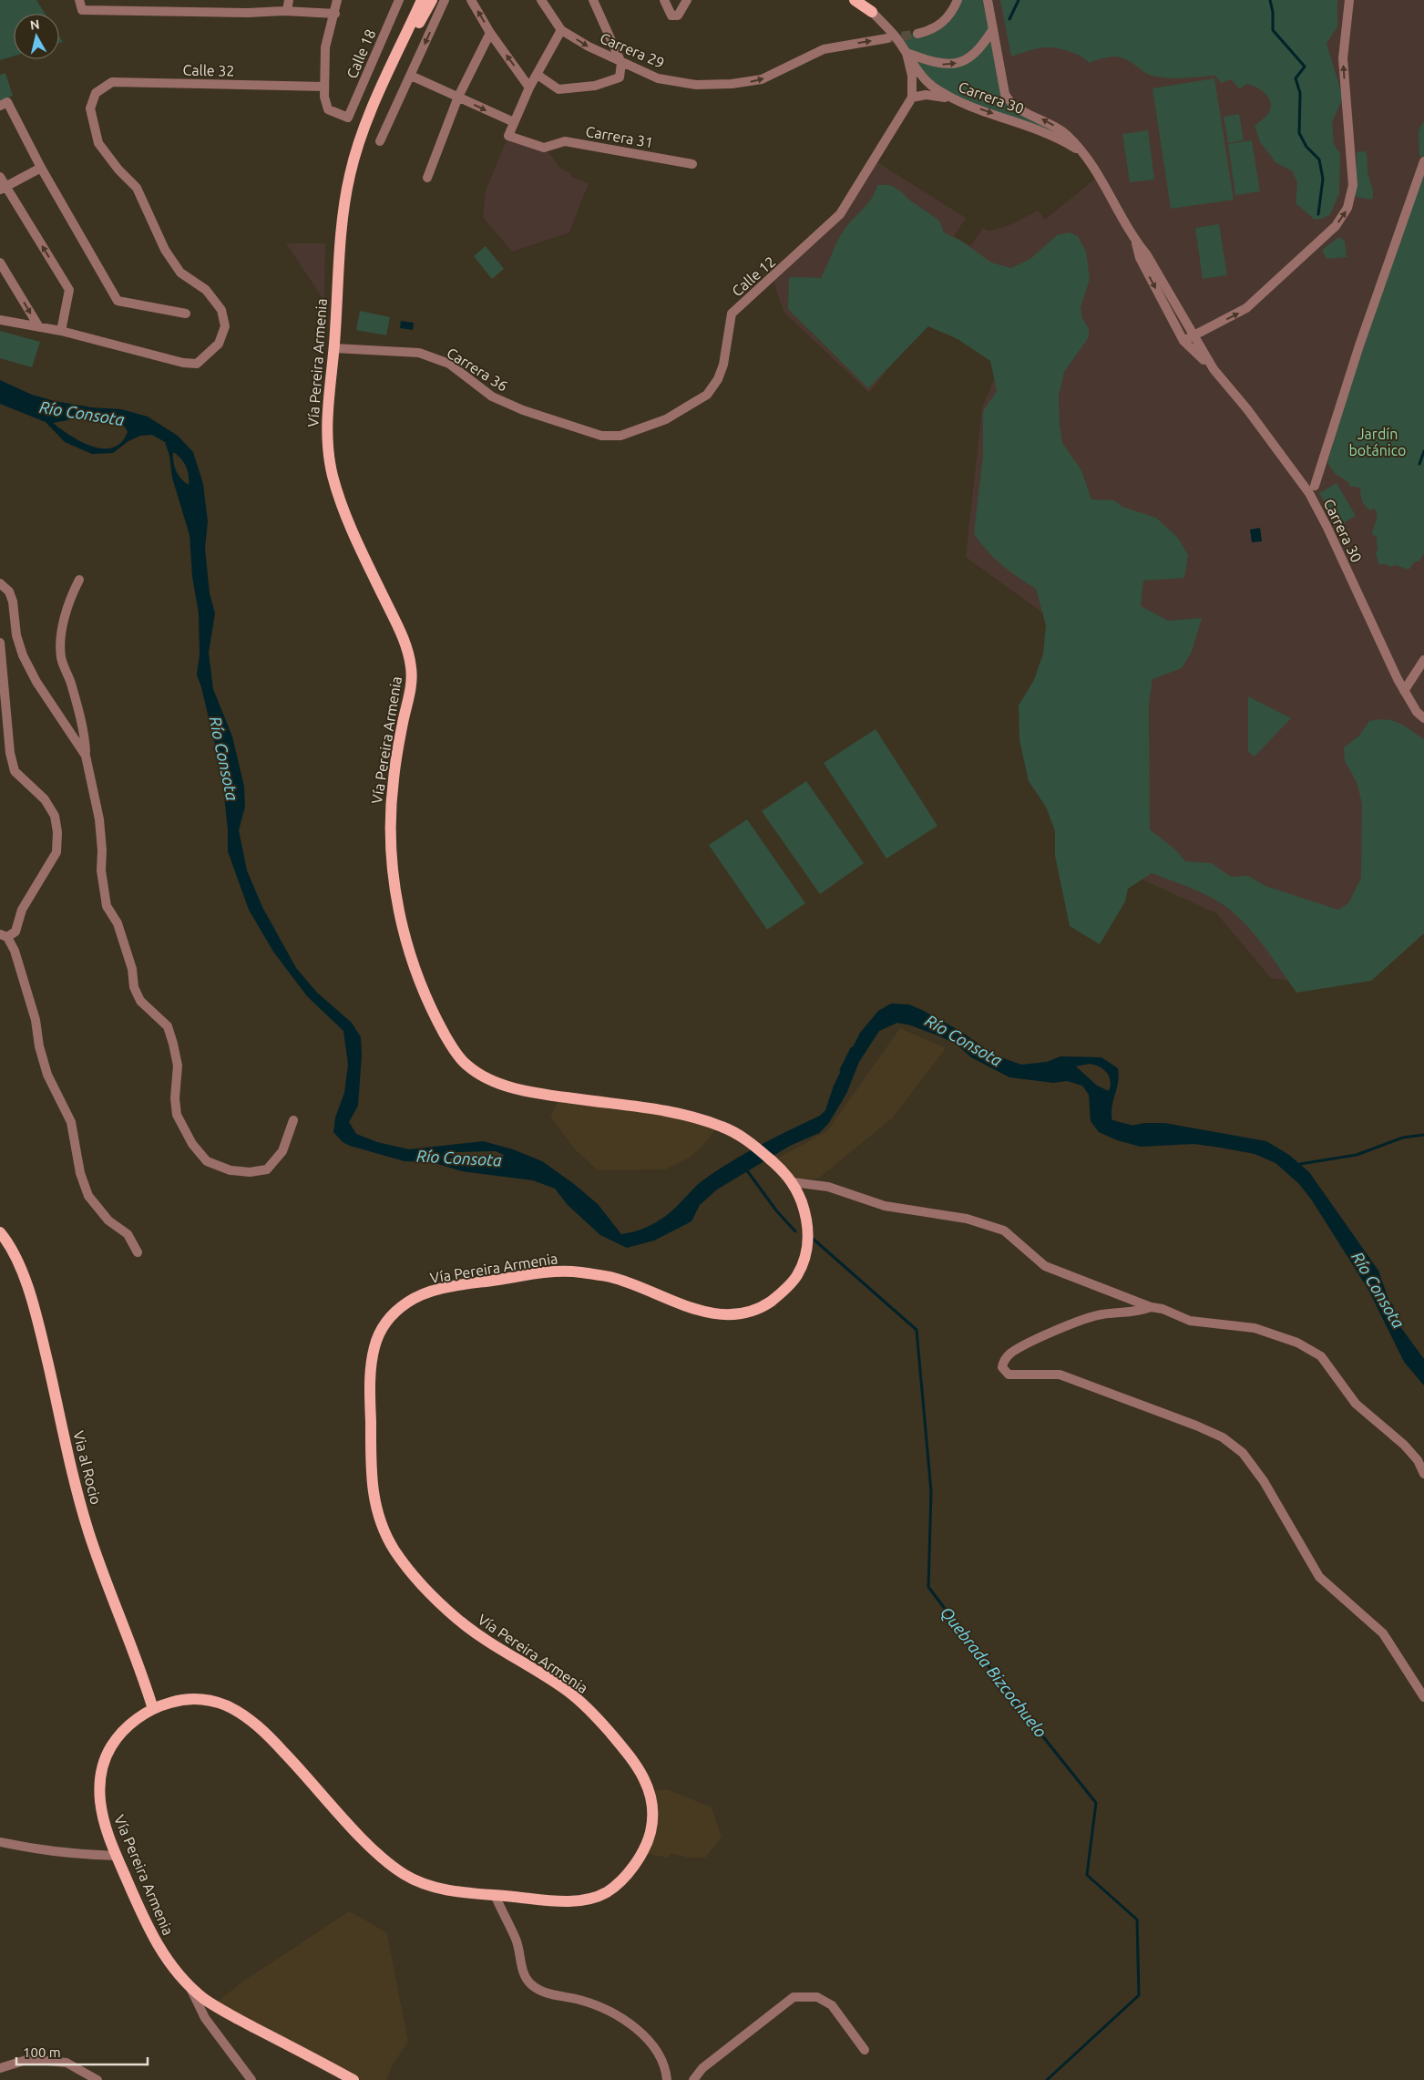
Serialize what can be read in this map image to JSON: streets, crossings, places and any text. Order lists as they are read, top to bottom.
{
  "streets": {
    "main road": ["Vía Pereira Armenia", "Via al Rocio"],
    "street": [
      "Carrera 29",
      "Calle 18",
      "Calle 32",
      "Carrera 30",
      "Carrera 31",
      "Calle 12",
      "Carrera 36"
    ]
  },
  "crossings": [
    ["Calle 18", "Calle 32"],
    ["Calle 12", "Carrera 36"],
    ["Vía Pereira Armenia", "Carrera 36"],
    ["Vía Pereira Armenia", "Via al Rocio"]
  ],
  "one_way": ["Carrera 29"],
  "water": ["Río Consota", "Quebrada Bizcochuelo"],
  "parks": ["Jardín botánico"],
  "scale_bar": "100 m",
  "north": "top"
}
